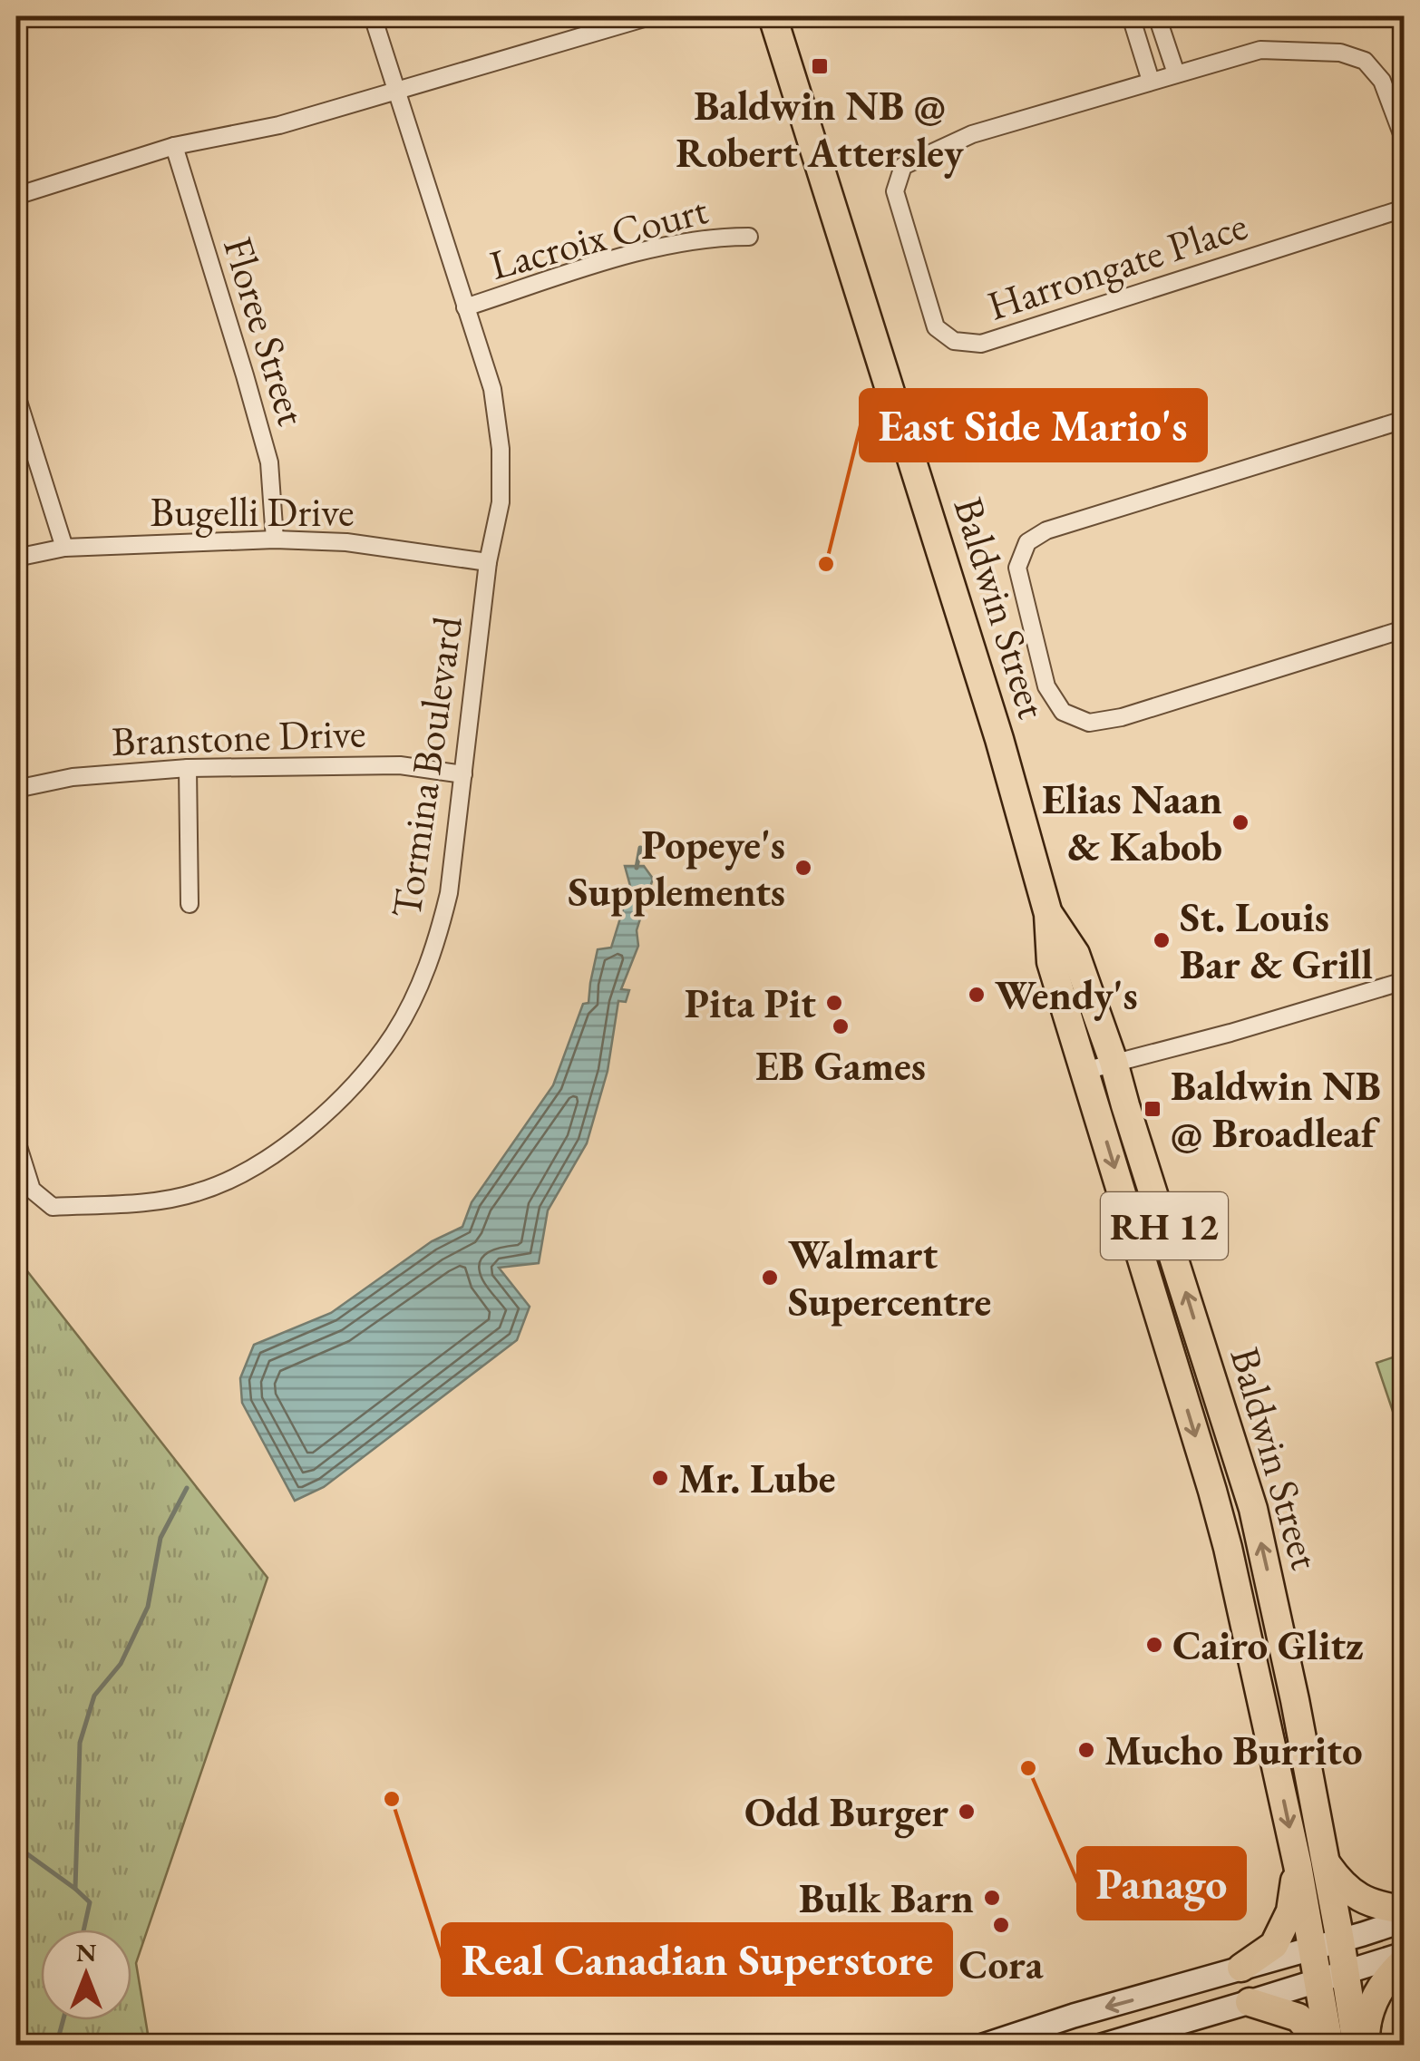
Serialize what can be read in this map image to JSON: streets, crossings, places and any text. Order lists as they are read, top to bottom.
{
  "streets": {
    "main road": ["Baldwin Street", "RH 12"],
    "street": [
      "Lacroix Court",
      "Harrongate Place",
      "Floree Street",
      "Bugelli Drive",
      "Branstone Drive",
      "Tormina Boulevard"
    ]
  },
  "crossings": [
    ["Lacroix Court", "Tormina Boulevard"],
    ["Floree Street", "Bugelli Drive"],
    ["Bugelli Drive", "Tormina Boulevard"],
    ["Baldwin Street", "RH 12"],
    ["Branstone Drive", "Tormina Boulevard"]
  ],
  "places": {
    "transit": ["Baldwin NB @ Robert Attersley", "Baldwin NB @ Broadleaf"],
    "other": [
      "East Side Mario's",
      "Elias Naan & Kabob",
      "Popeye's Supplements",
      "St. Louis Bar & Grill",
      "Wendy's",
      "Pita Pit",
      "EB Games",
      "Walmart Supercentre",
      "Mr. Lube",
      "Cairo Glitz",
      "Mucho Burrito",
      "Panago",
      "Real Canadian Superstore",
      "Odd Burger",
      "Bulk Barn",
      "Cora"
    ]
  },
  "north": "top"
}
